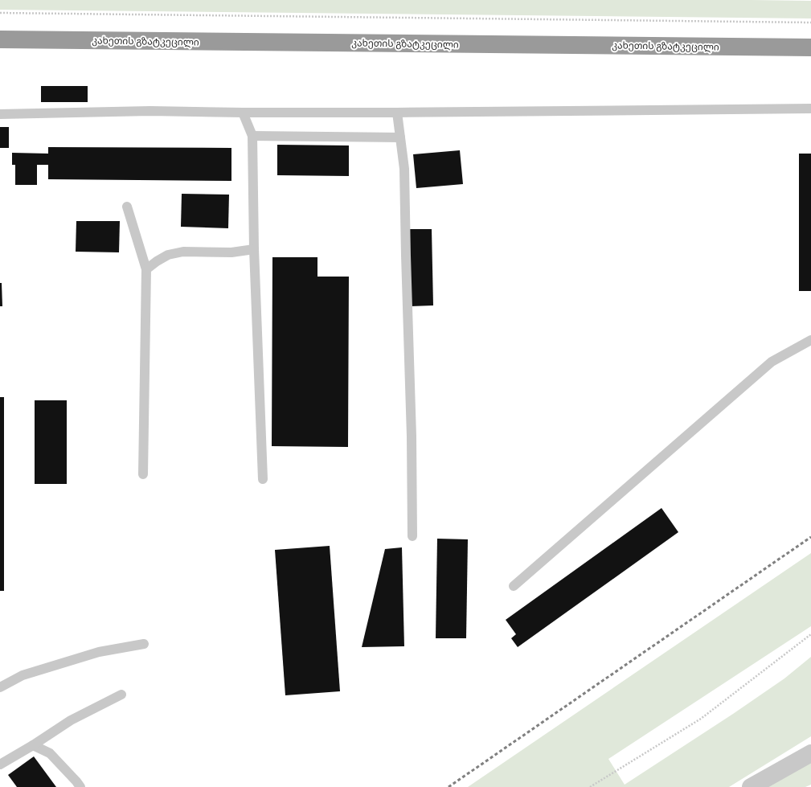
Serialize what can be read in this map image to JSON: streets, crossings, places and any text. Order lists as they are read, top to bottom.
{
  "streets": {
    "highway": ["კახეთის გზატკეცილი"]
  }
}
